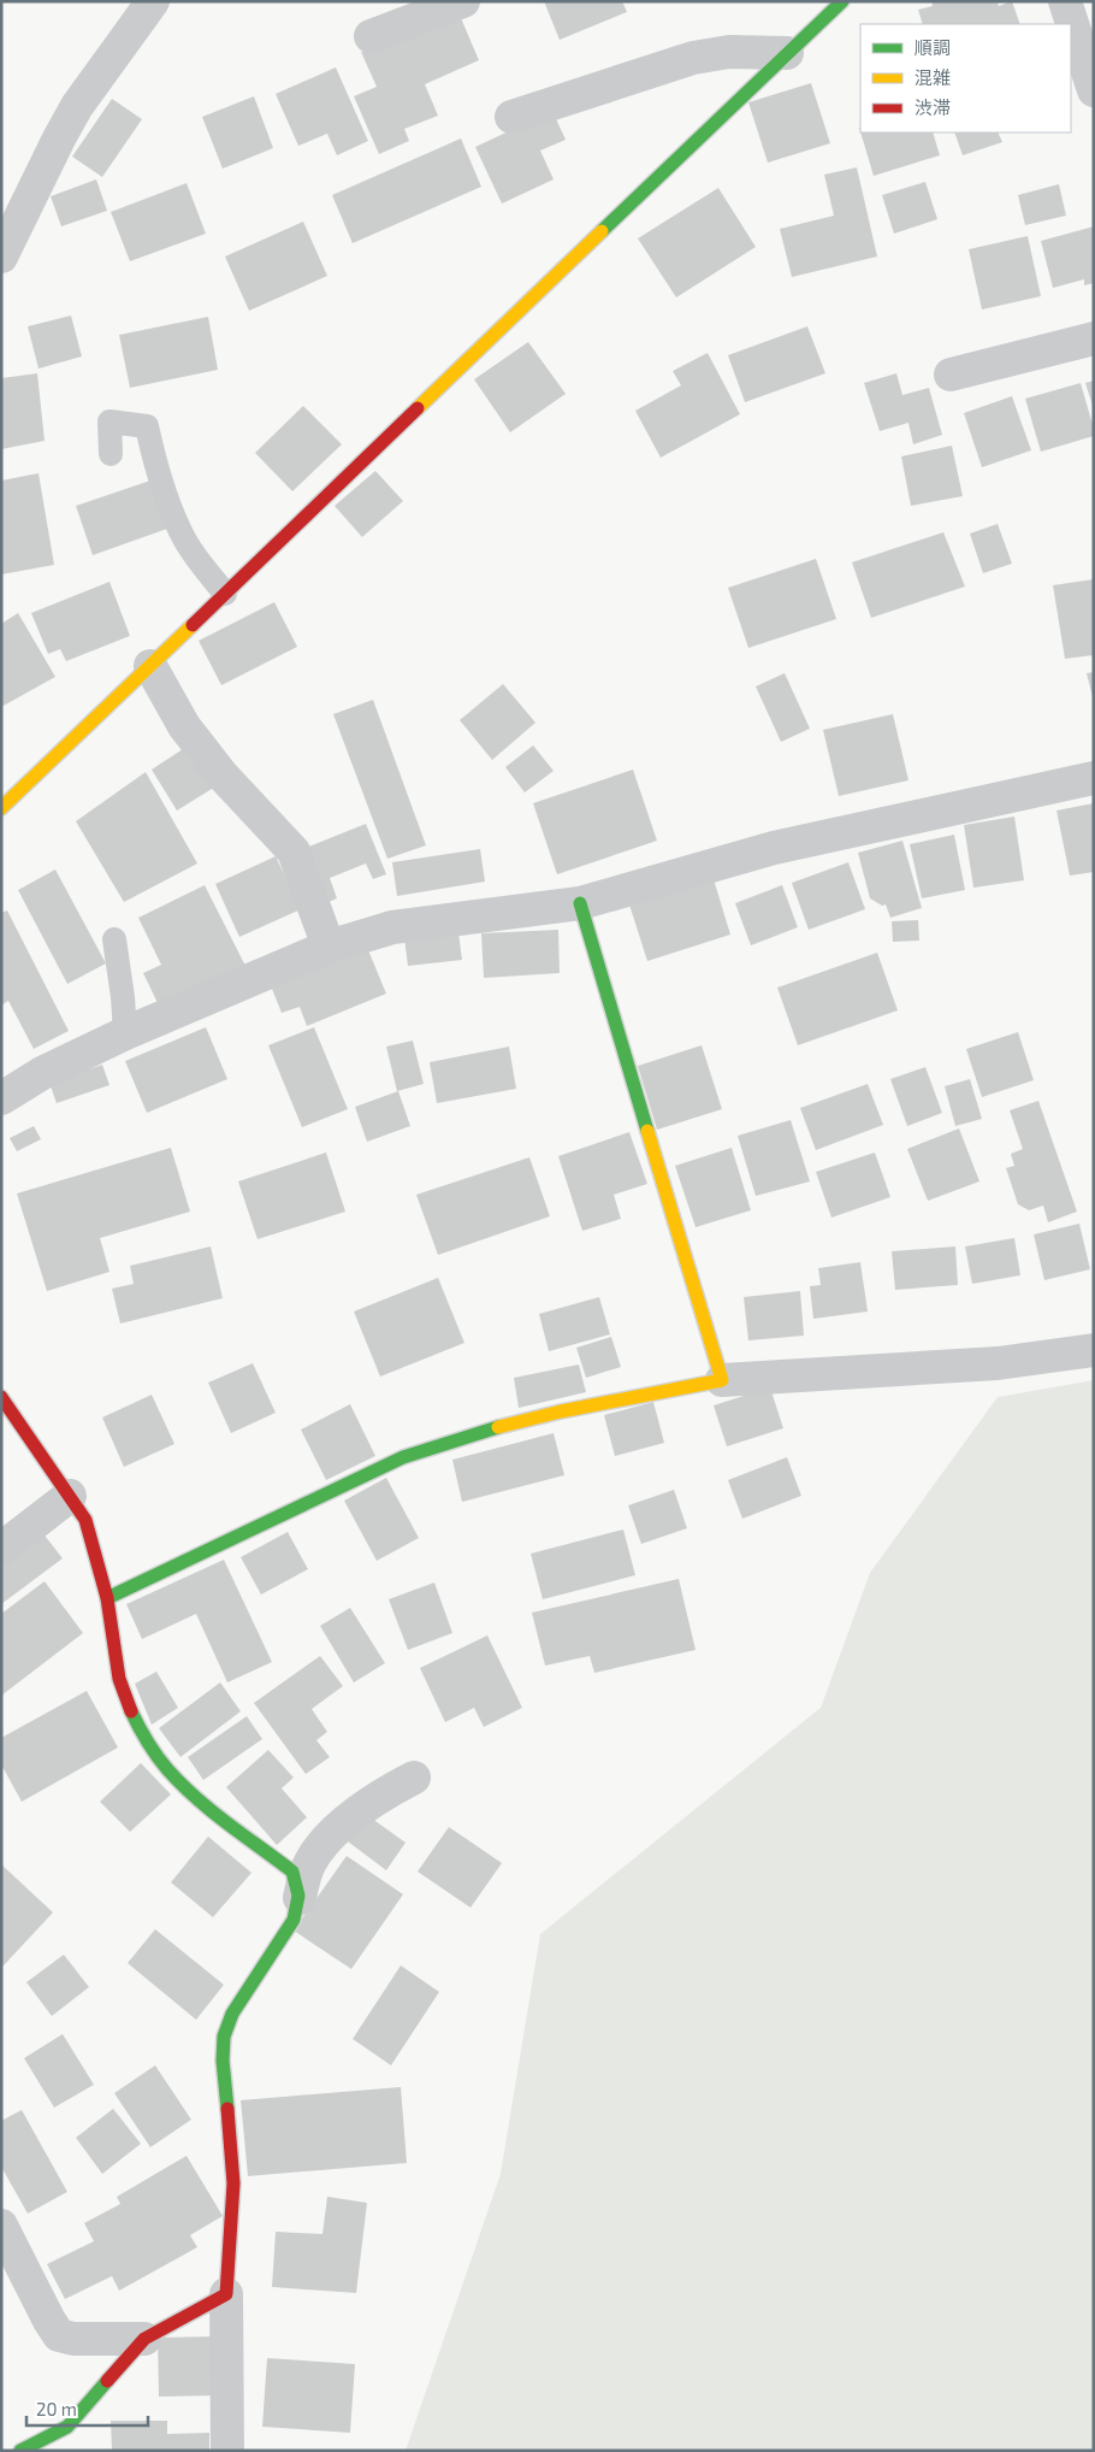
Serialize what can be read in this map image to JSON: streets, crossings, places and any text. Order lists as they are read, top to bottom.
{
  "legend": ["順調", "混雑", "渋滞"],
  "scale_bar": "20 m"
}
